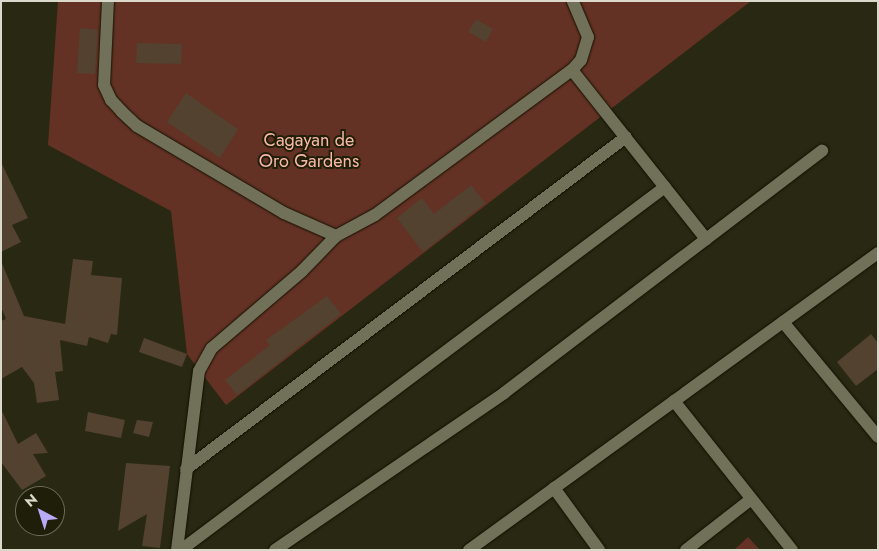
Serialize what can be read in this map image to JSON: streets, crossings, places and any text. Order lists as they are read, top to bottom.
{
  "parks": ["Cagayan de Oro Gardens"],
  "north": "top left"
}
